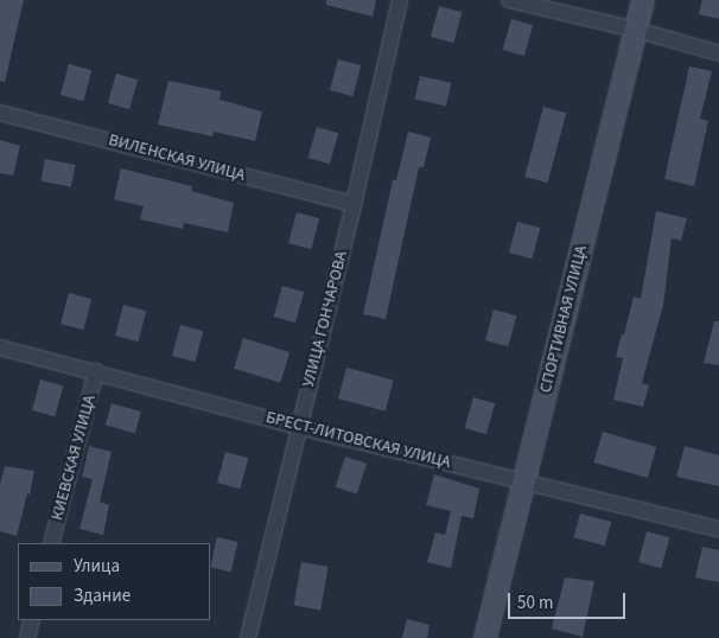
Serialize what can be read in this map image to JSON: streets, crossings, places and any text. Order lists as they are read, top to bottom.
{
  "streets": {
    "street": [
      "ВИЛЕНСКАЯ УЛИЦА",
      "УЛИЦА ГОНЧАРОВА",
      "СПОРТИВНАЯ УЛИЦА",
      "БРЕСТ-ЛИТОВСКАЯ УЛИЦА",
      "КИЕВСКАЯ УЛИЦА"
    ]
  },
  "crossings": [
    ["ВИЛЕНСКАЯ УЛИЦА", "УЛИЦА ГОНЧАРОВА"],
    ["УЛИЦА ГОНЧАРОВА", "БРЕСТ-ЛИТОВСКАЯ УЛИЦА"],
    ["СПОРТИВНАЯ УЛИЦА", "БРЕСТ-ЛИТОВСКАЯ УЛИЦА"],
    ["БРЕСТ-ЛИТОВСКАЯ УЛИЦА", "КИЕВСКАЯ УЛИЦА"]
  ],
  "legend": ["Улица", "Здание"],
  "scale_bar": "50 m"
}
